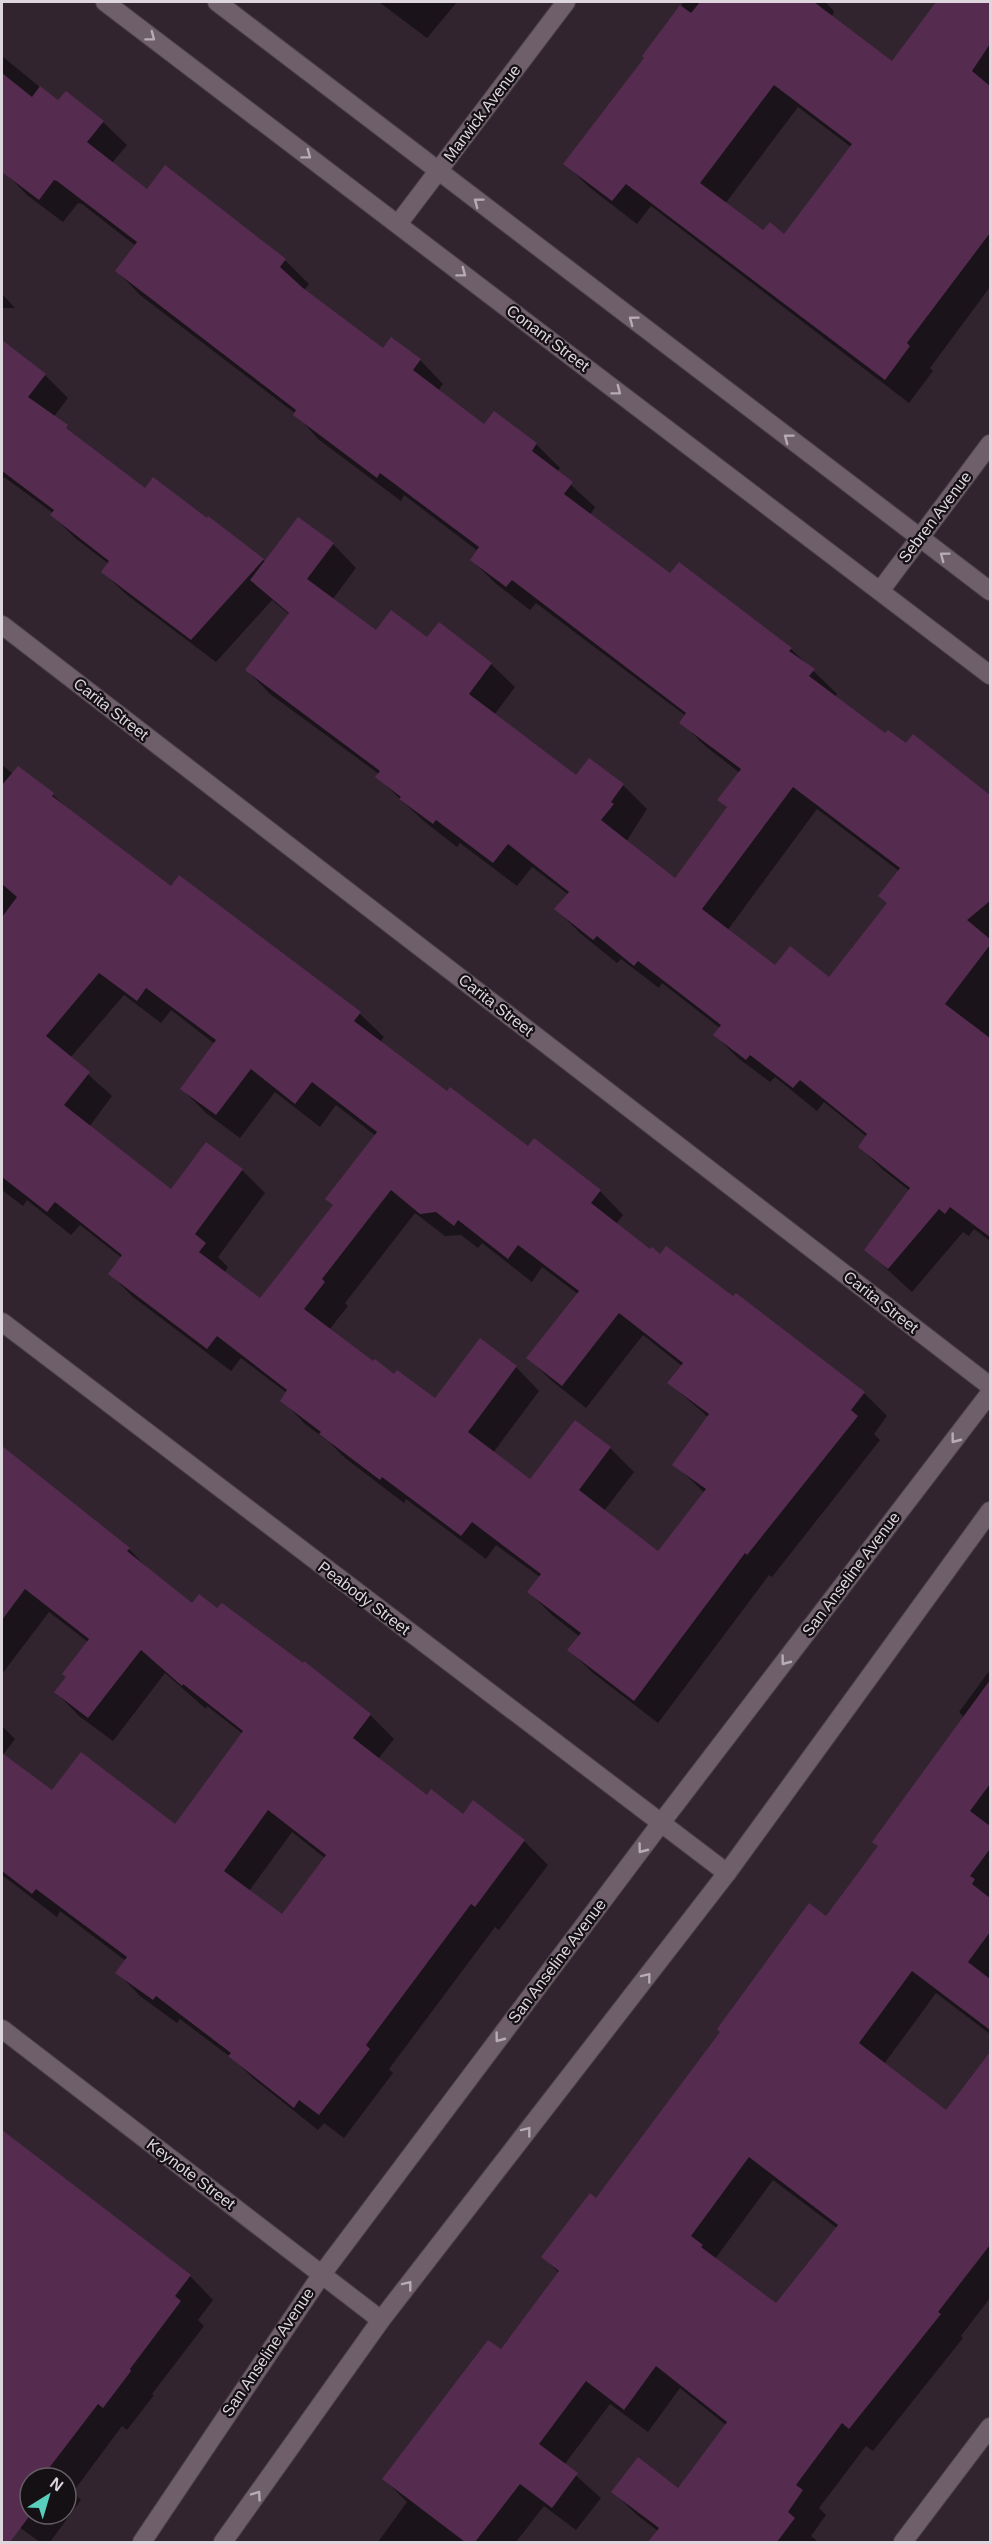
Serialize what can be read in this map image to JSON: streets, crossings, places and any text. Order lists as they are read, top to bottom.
{
  "streets": {
    "street": [
      "Marwick Avenue",
      "Conant Street",
      "Sebren Avenue",
      "Carita Street",
      "San Anseline Avenue",
      "Peabody Street",
      "Keynote Street"
    ]
  },
  "crossings": [
    ["Marwick Avenue", "Conant Street"],
    ["Conant Street", "Sebren Avenue"],
    ["San Anseline Avenue", "Peabody Street"],
    ["San Anseline Avenue", "Keynote Street"]
  ],
  "north": "top right"
}
